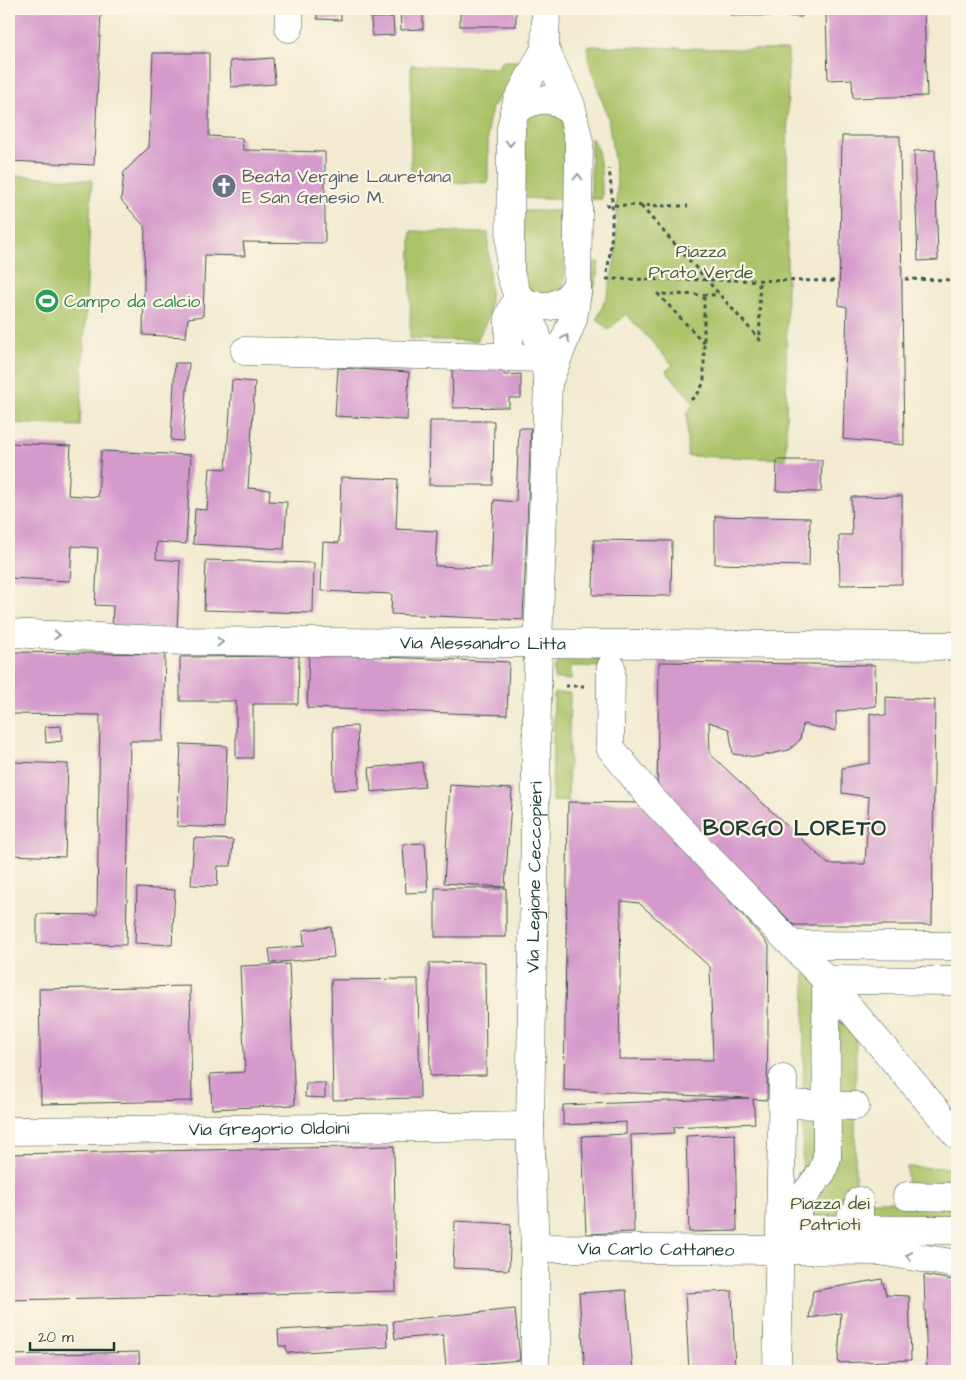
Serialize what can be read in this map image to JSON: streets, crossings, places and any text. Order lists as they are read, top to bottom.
{
  "streets": {
    "street": [
      "Via Alessandro Litta",
      "Via Legione Ceccopieri",
      "Via Gregorio Oldoini",
      "Via Carlo Cattaneo"
    ]
  },
  "crossings": [
    ["Via Alessandro Litta", "Via Legione Ceccopieri"],
    ["Via Legione Ceccopieri", "Via Gregorio Oldoini"],
    ["Via Legione Ceccopieri", "Via Carlo Cattaneo"]
  ],
  "one_way": ["Via Alessandro Litta"],
  "districts": ["BORGO LORETO"],
  "parks": ["Piazza Prato Verde", "Piazza dei Patrioti"],
  "places": {
    "church": ["Beata Vergine Lauretana E San Genesio M."],
    "sports": ["Campo da calcio"]
  },
  "scale_bar": "20 m"
}
